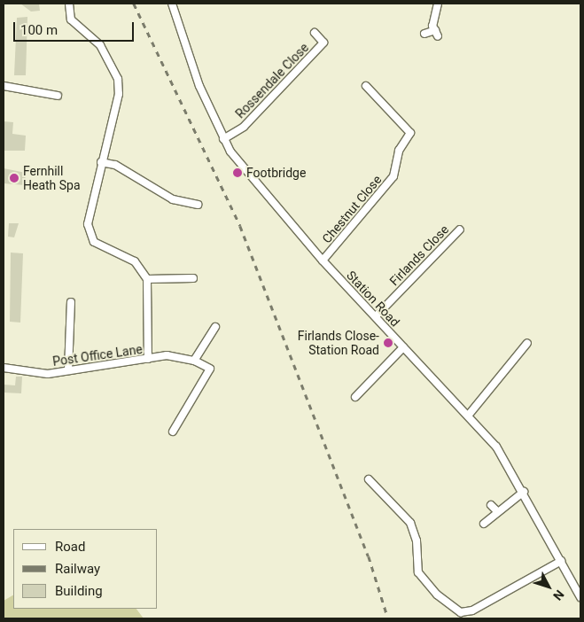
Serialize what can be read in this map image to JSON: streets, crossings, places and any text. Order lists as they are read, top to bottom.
{
  "streets": {
    "street": [
      "Rossendale Close",
      "Chestnut Close",
      "Firlands Close",
      "Station Road",
      "Post Office Lane"
    ]
  },
  "crossings": [
    ["Rossendale Close", "Station Road"],
    ["Chestnut Close", "Station Road"],
    ["Firlands Close", "Station Road"]
  ],
  "places": ["Footbridge", "Fernhill Heath Spa", "Firlands Close- Station Road"],
  "legend": ["Road", "Railway", "Building"],
  "scale_bar": "100 m",
  "north": "bottom right"
}
